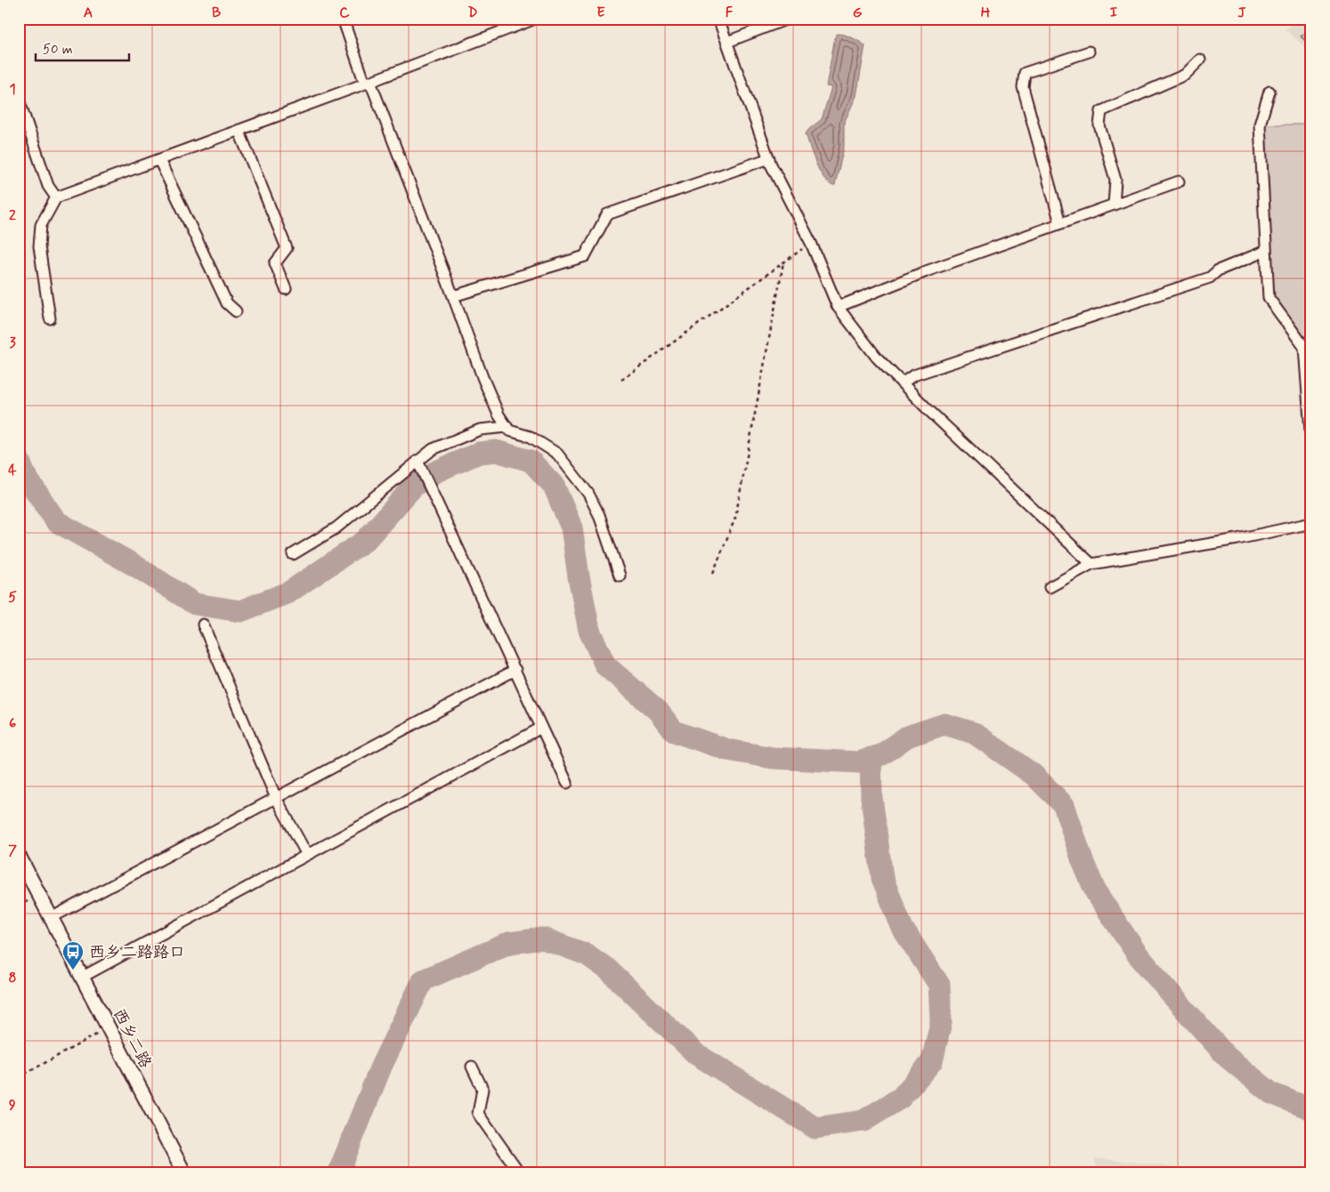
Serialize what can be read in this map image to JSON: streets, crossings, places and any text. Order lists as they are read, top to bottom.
{
  "streets": {
    "street": ["西乡二路"]
  },
  "places": {
    "bus stop": ["西乡二路路口"]
  },
  "scale_bar": "50 m",
  "grid": {
    "columns": [
      "A",
      "B",
      "C",
      "D",
      "E",
      "F",
      "G",
      "H",
      "I",
      "J"
    ],
    "rows": [
      "1",
      "2",
      "3",
      "4",
      "5",
      "6",
      "7",
      "8",
      "9"
    ]
  }
}
